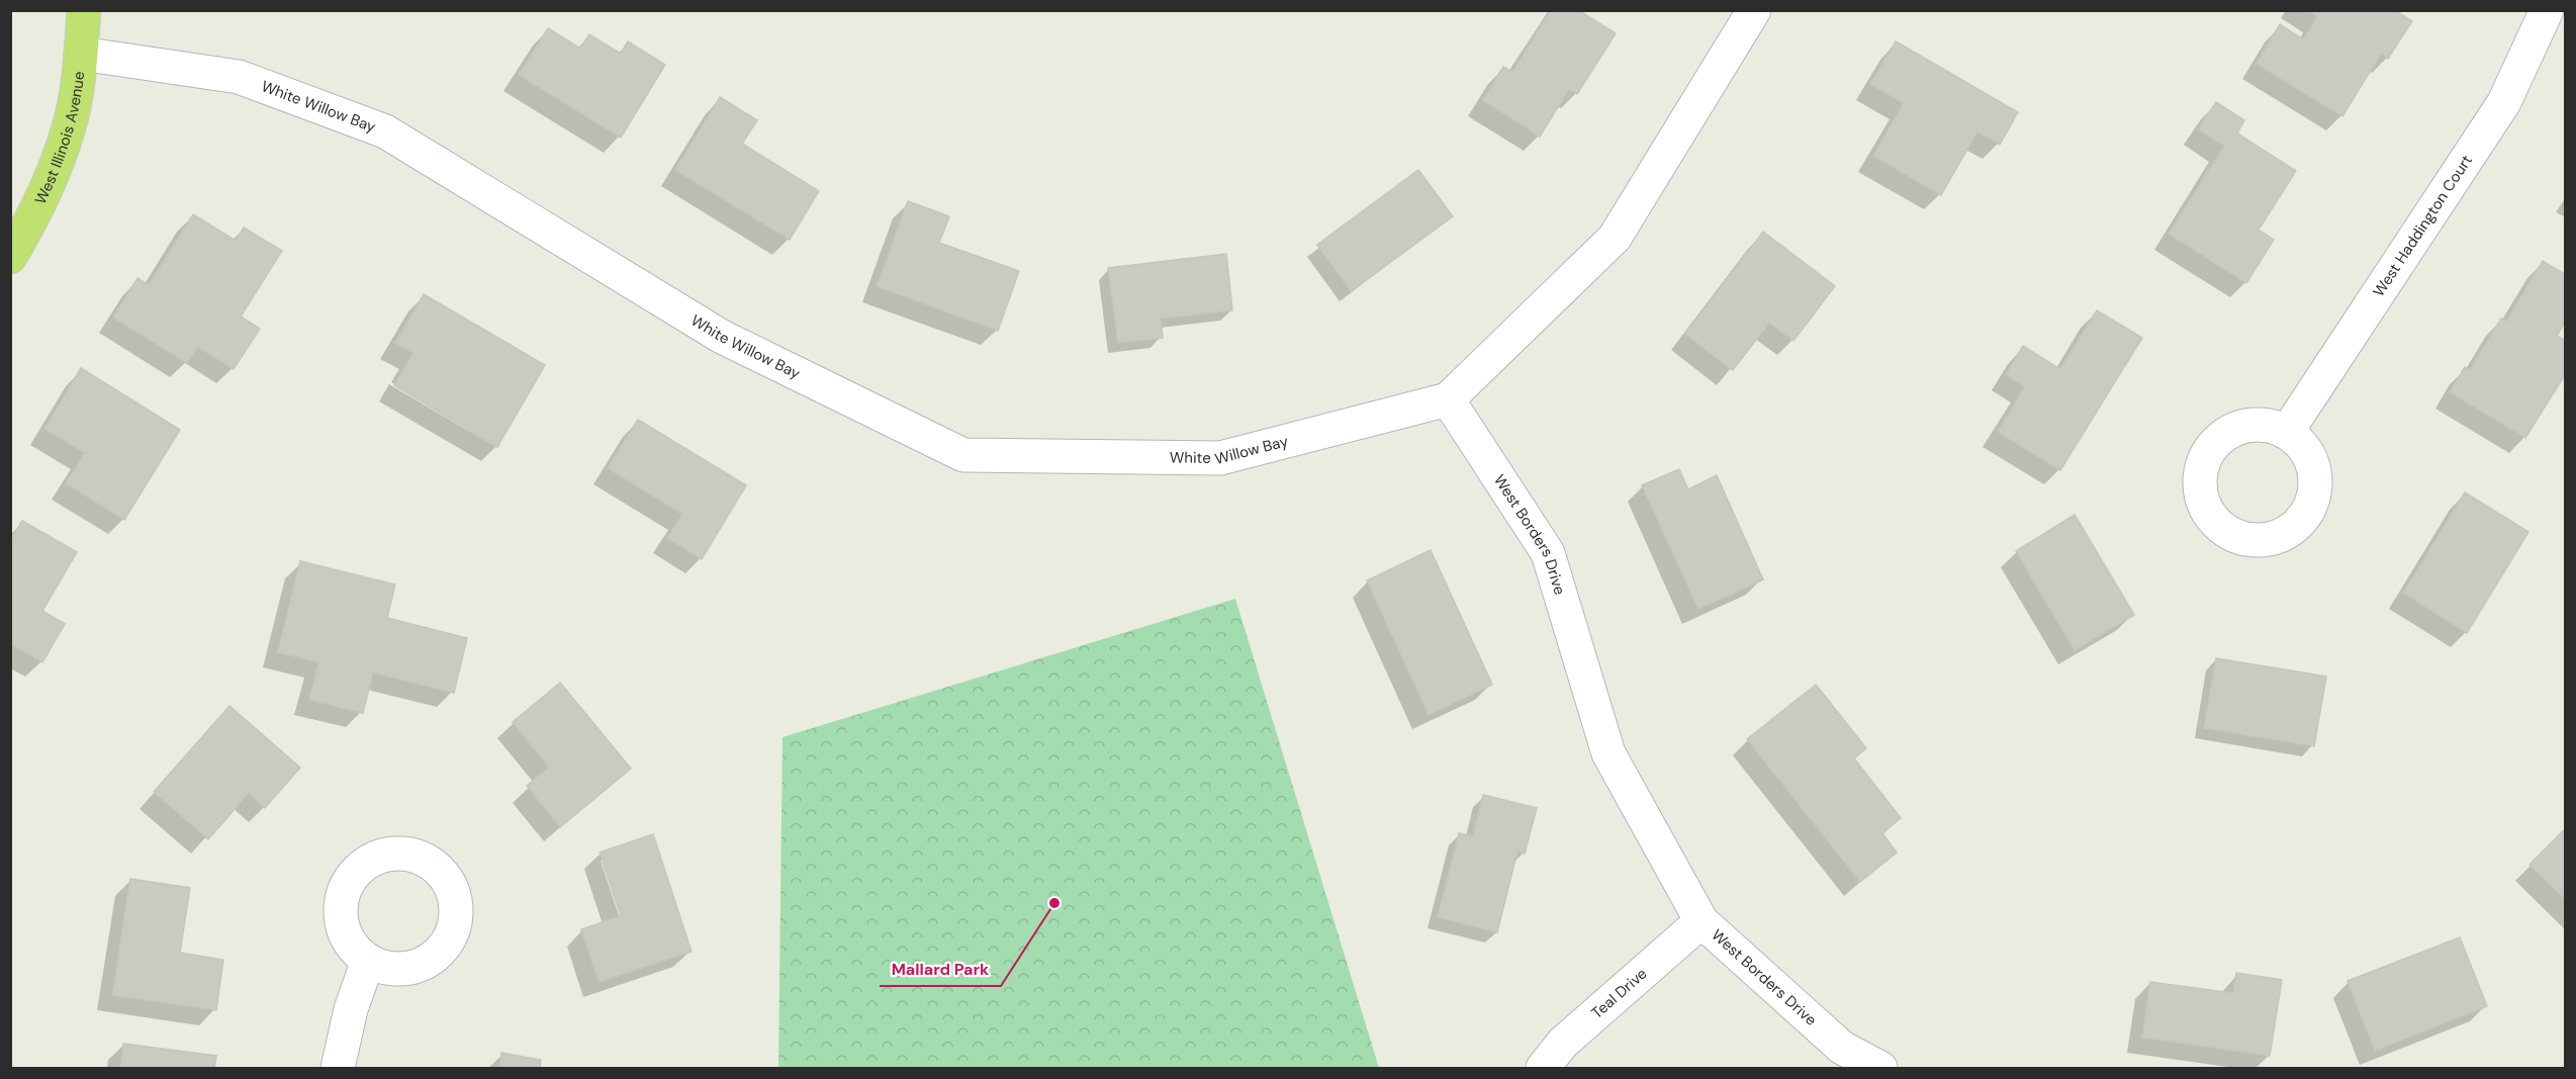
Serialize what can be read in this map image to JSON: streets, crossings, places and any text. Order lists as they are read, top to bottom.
{
  "streets": {
    "main road": ["West Illinois Avenue"],
    "street": [
      "White Willow Bay",
      "West Haddington Court",
      "West Borders Drive",
      "Teal Drive"
    ]
  },
  "crossings": [
    ["White Willow Bay", "West Illinois Avenue"],
    ["White Willow Bay", "West Borders Drive"],
    ["West Borders Drive", "Teal Drive"]
  ],
  "places": ["Mallard Park"]
}
